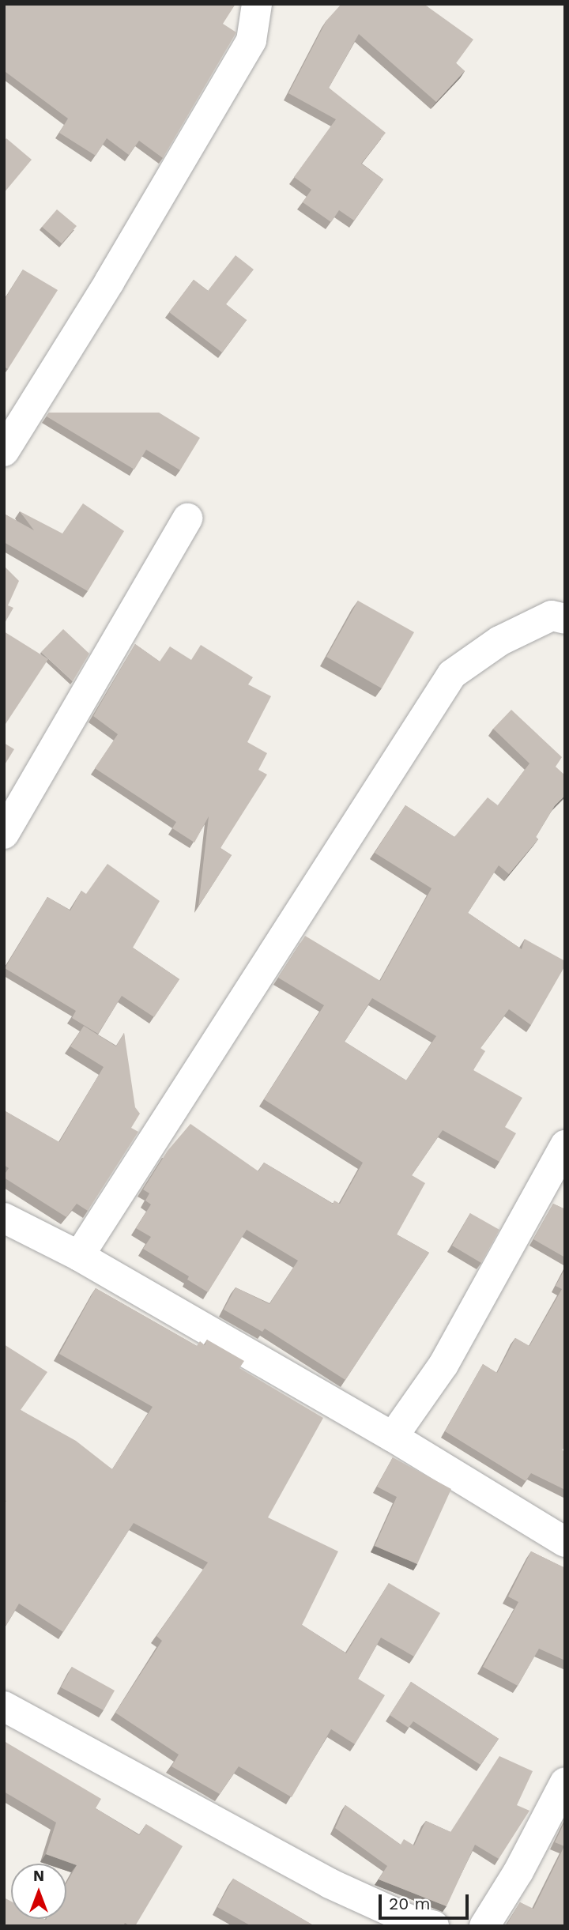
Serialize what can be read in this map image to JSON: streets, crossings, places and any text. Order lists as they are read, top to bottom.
{
  "scale_bar": "20 m",
  "north": "top"
}
